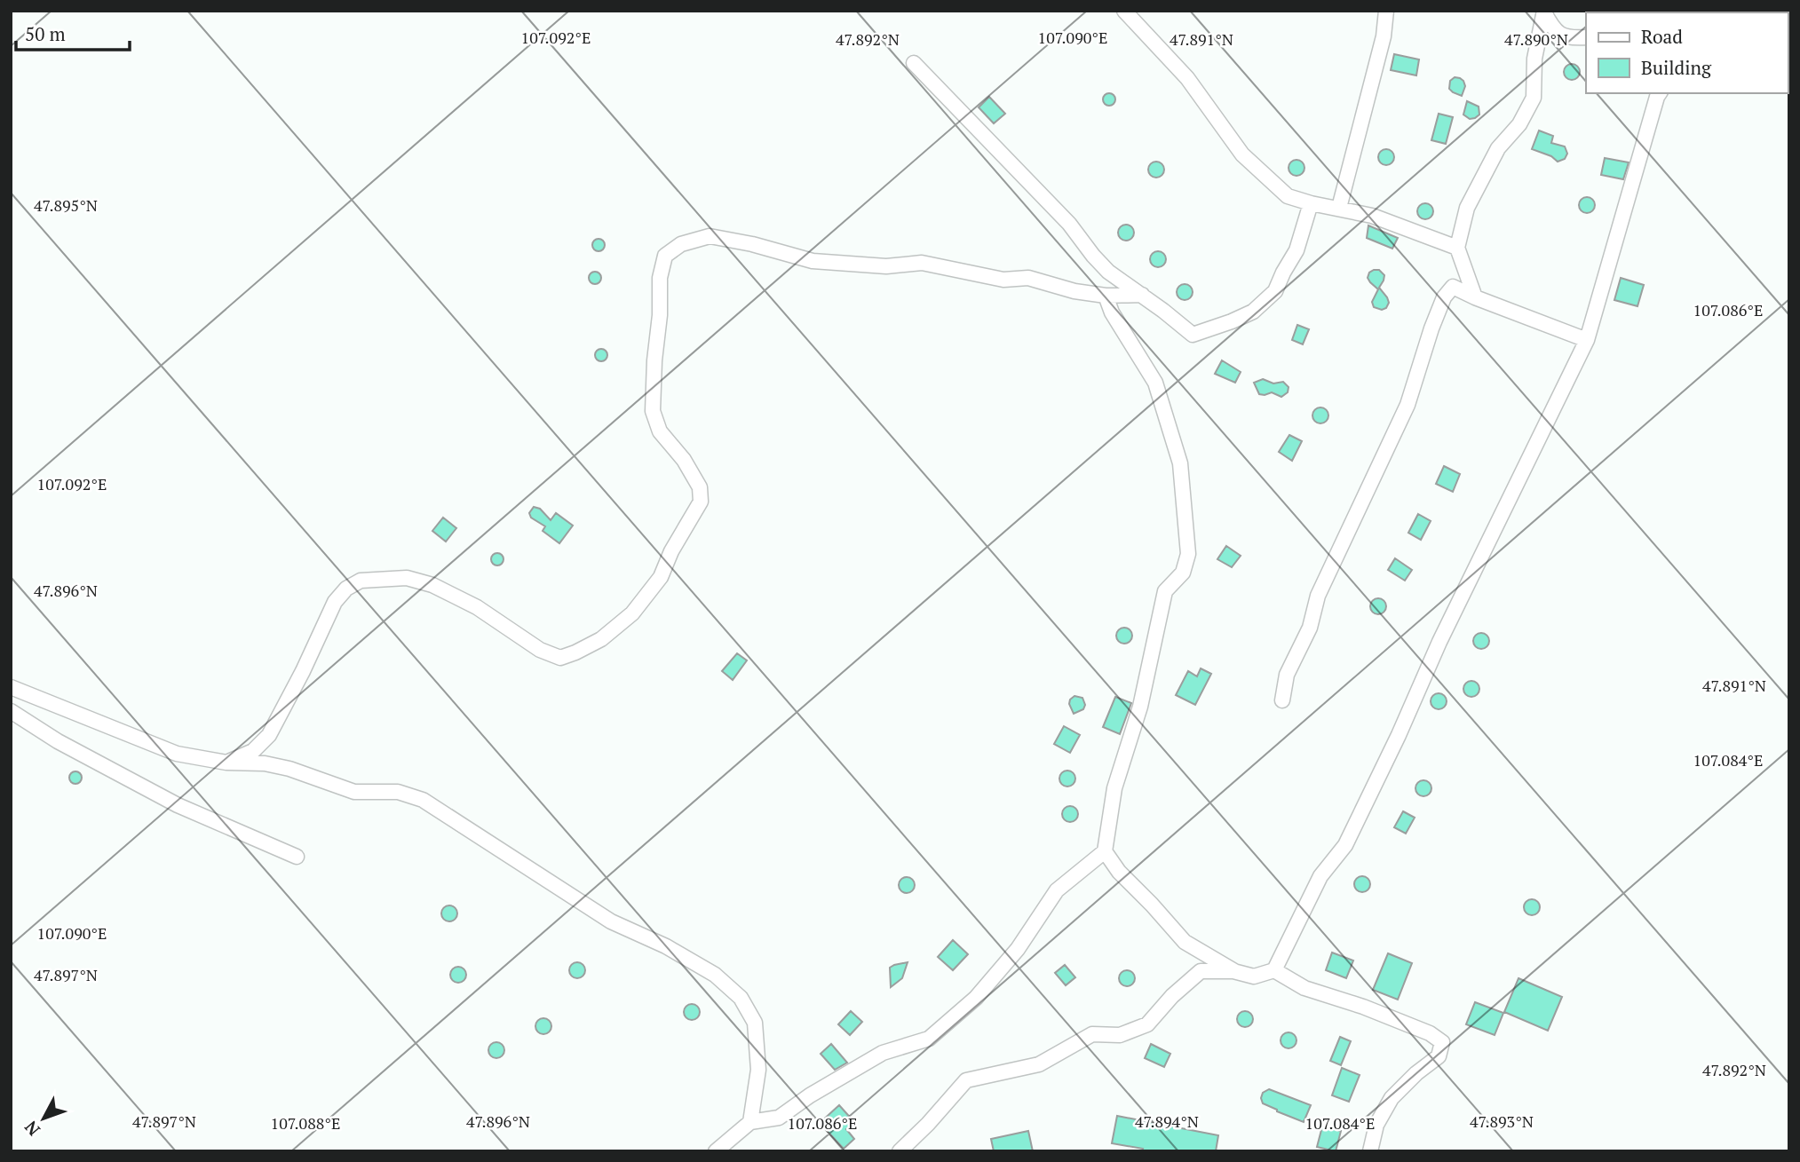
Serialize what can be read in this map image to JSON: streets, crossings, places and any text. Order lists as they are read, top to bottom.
{
  "legend": ["Road", "Building"],
  "scale_bar": "50 m",
  "north": "bottom left",
  "coordinates": [
    "107.092°E",
    "107.090°E",
    "47.892°N",
    "47.891°N",
    "47.890°N",
    "47.895°N",
    "107.086°E",
    "47.896°N",
    "107.084°E",
    "47.897°N",
    "47.894°N",
    "47.893°N",
    "107.088°E"
  ]
}
